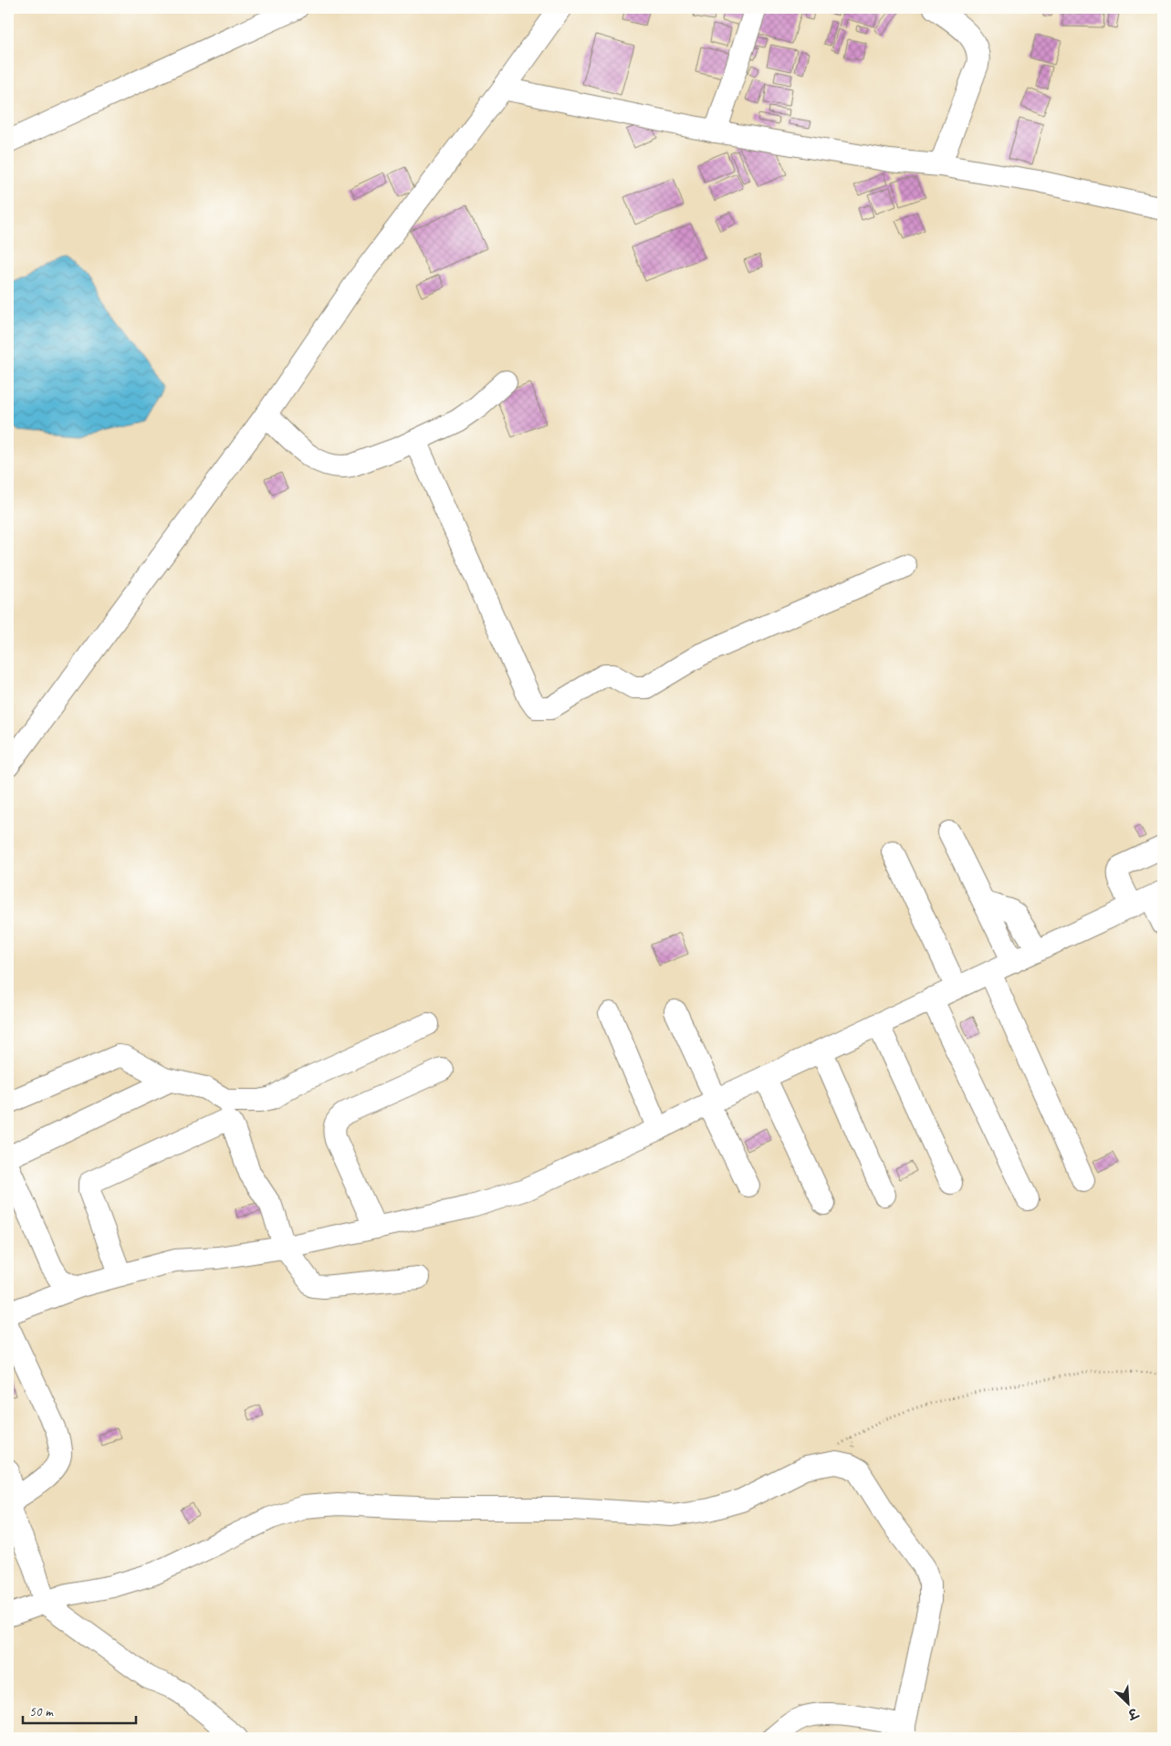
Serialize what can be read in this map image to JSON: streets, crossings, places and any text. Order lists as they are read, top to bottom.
{
  "scale_bar": "50 m",
  "north": "bottom right"
}
